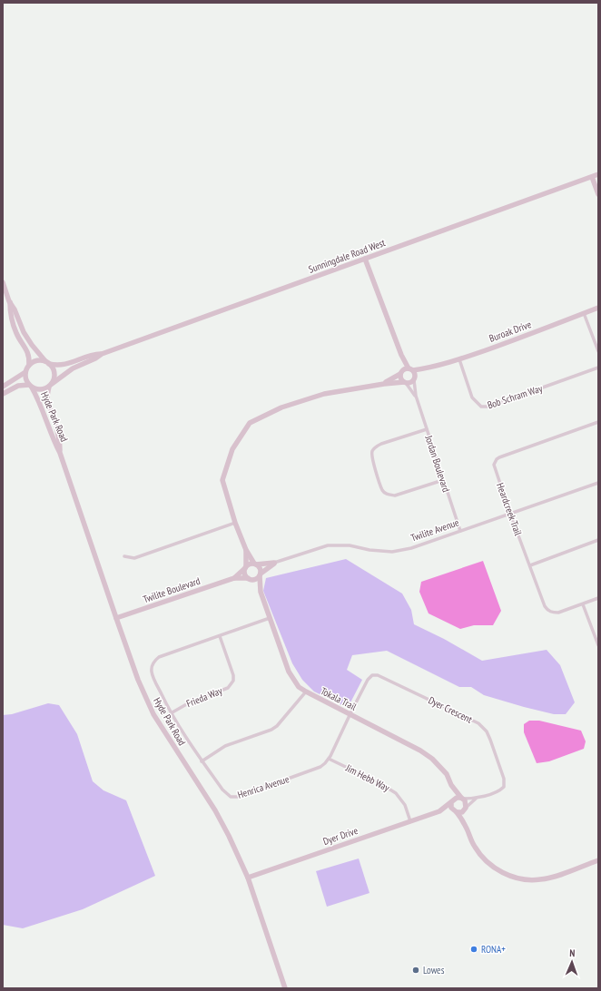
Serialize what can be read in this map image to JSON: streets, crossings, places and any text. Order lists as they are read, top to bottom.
{
  "streets": {
    "street": [
      "Sunningdale Road West",
      "Buroak Drive",
      "Bob Schram Way",
      "Hyde Park Road",
      "Jordan Boulevard",
      "Heardcreek Trail",
      "Twilite Avenue",
      "Twilite Boulevard",
      "Frieda Way",
      "Tokala Trail",
      "Dyer Crescent",
      "Jim Hebb Way",
      "Henrica Avenue",
      "Dyer Drive"
    ]
  },
  "crossings": [
    ["Sunningdale Road West", "Hyde Park Road"],
    ["Buroak Drive", "Bob Schram Way"],
    ["Buroak Drive", "Jordan Boulevard"],
    ["Hyde Park Road", "Twilite Boulevard"],
    ["Hyde Park Road", "Dyer Drive"],
    ["Jordan Boulevard", "Twilite Avenue"],
    ["Heardcreek Trail", "Twilite Avenue"],
    ["Twilite Avenue", "Twilite Boulevard"],
    ["Twilite Avenue", "Tokala Trail"],
    ["Twilite Boulevard", "Tokala Trail"],
    ["Frieda Way", "Henrica Avenue"],
    ["Tokala Trail", "Dyer Crescent"],
    ["Tokala Trail", "Henrica Avenue"],
    ["Tokala Trail", "Dyer Drive"],
    ["Dyer Crescent", "Henrica Avenue"],
    ["Dyer Crescent", "Dyer Drive"],
    ["Jim Hebb Way", "Henrica Avenue"],
    ["Jim Hebb Way", "Dyer Drive"]
  ],
  "places": ["RONA+", "Lowes"],
  "north": "top"
}
